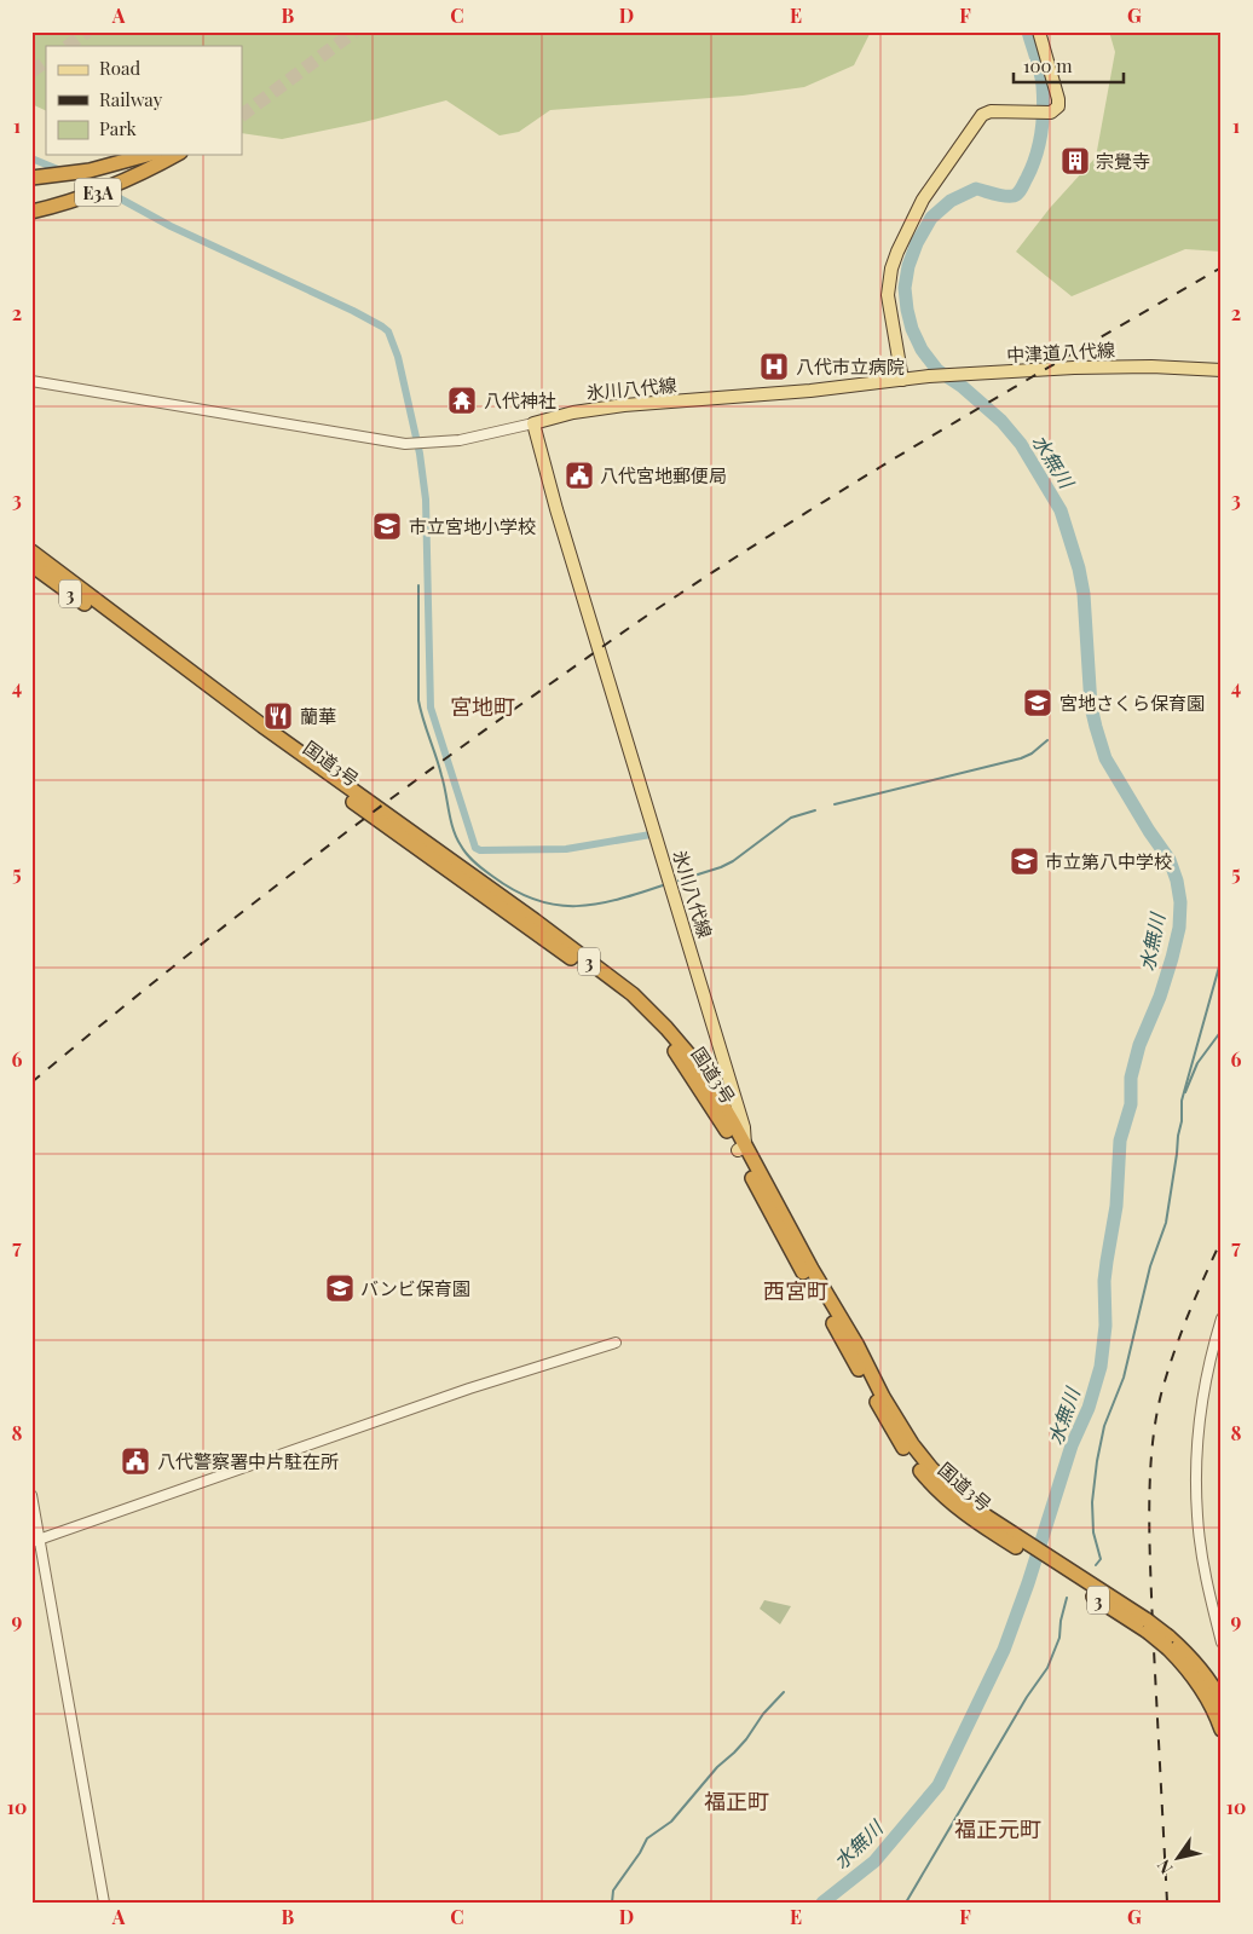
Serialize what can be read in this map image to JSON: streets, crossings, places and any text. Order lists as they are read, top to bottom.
{
  "streets": {
    "highway": ["E3A", "3", "国道3号"],
    "main road": ["中津道八代線", "氷川八代線"]
  },
  "crossings": [
    ["中津道八代線", "氷川八代線"],
    ["氷川八代線", "国道3号"]
  ],
  "districts": [
    "宮地町",
    "西宮町",
    "福正町",
    "福正元町"
  ],
  "water": ["水無川"],
  "places": {
    "building": ["宗覺寺"],
    "hospital": ["八代市立病院"],
    "temple": ["八代神社"],
    "public building": ["八代宮地郵便局", "八代警察署中片駐在所"],
    "school or university": [
      "市立宮地小学校",
      "宮地さくら保育園",
      "市立第八中学校",
      "バンビ保育園"
    ],
    "restaurant": ["蘭華"]
  },
  "legend": ["Road", "Railway", "Park"],
  "scale_bar": "100 m",
  "north": "bottom left",
  "grid": {
    "columns": [
      "A",
      "B",
      "C",
      "D",
      "E",
      "F",
      "G"
    ],
    "rows": [
      "1",
      "2",
      "3",
      "4",
      "5",
      "6",
      "7",
      "8",
      "9",
      "10"
    ]
  }
}
